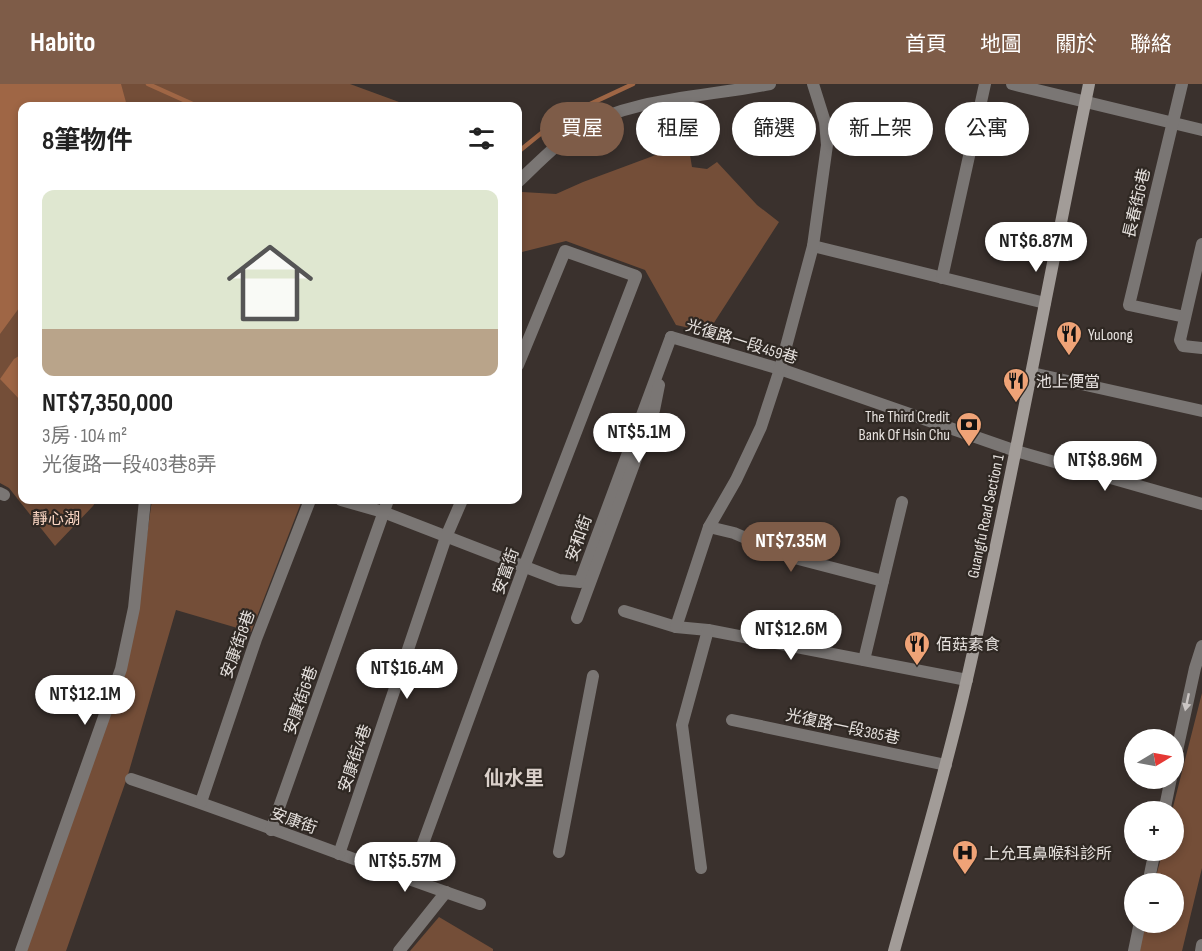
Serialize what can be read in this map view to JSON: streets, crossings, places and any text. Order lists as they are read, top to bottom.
{
  "streets": {
    "main road": ["Guangfu Road Section 1"],
    "street": [
      "長春街6巷",
      "光復路一段459巷",
      "安和街",
      "安富街",
      "安康街8巷",
      "安康街6巷",
      "光復路一段385巷",
      "安康街4巷",
      "安康街"
    ]
  },
  "crossings": [
    ["光復路一段459巷", "Guangfu Road Section 1"],
    ["光復路一段459巷", "安和街"],
    ["Guangfu Road Section 1", "光復路一段385巷"],
    ["安和街", "安富街"],
    ["安和街", "安康街6巷"],
    ["安和街", "安康街4巷"],
    ["安富街", "安康街"],
    ["安康街8巷", "安康街"],
    ["安康街6巷", "安康街"],
    ["安康街4巷", "安康街"]
  ],
  "districts": ["仙水里"],
  "parks": ["靜心湖"],
  "places": {
    "restaurant": ["YuLoong", "池上便當", "佰菇素食"],
    "bank": ["The Third Credit Bank Of Hsin Chu"],
    "hospital": ["上允耳鼻喉科診所"]
  },
  "north": "right",
  "page": {
    "header": "Habito",
    "nav": [
      "首頁",
      "地圖",
      "關於",
      "聯絡"
    ],
    "chip": [
      "買屋",
      "租屋",
      "篩選",
      "新上架",
      "公寓"
    ],
    "heading": "8筆物件",
    "list": [
      {
        "name": "NT$7,350,000",
        "note": "3房 · 104 m² · 光復路一段403巷8弄"
      }
    ],
    "price": [
      "NT$6.87M",
      "NT$5.1M",
      "NT$8.96M",
      "NT$7.35M",
      "NT$12.6M",
      "NT$16.4M",
      "NT$12.1M",
      "NT$5.57M"
    ],
    "map_buttons": ["+", "−"]
  }
}
